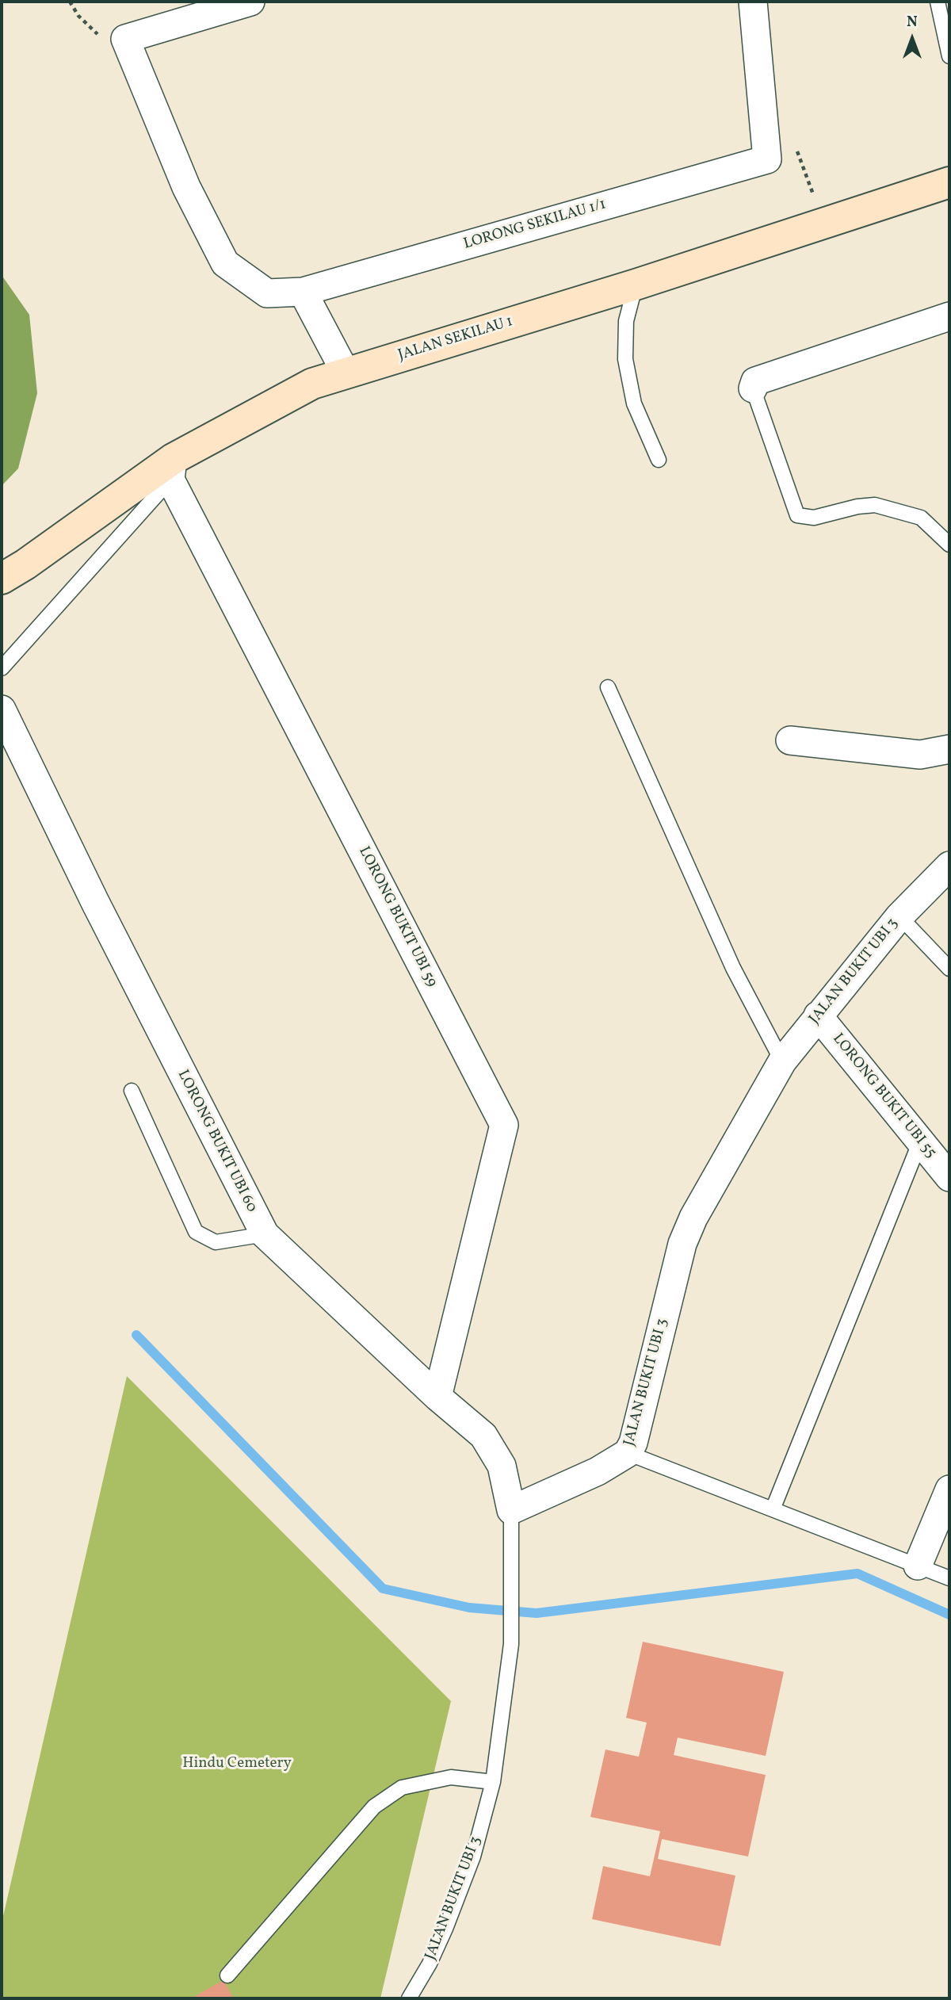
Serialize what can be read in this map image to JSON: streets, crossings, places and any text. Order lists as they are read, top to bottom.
{
  "streets": {
    "street": [
      "LORONG SEKILAU 1/1",
      "JALAN SEKILAU 1",
      "LORONG BUKIT UBI 59",
      "JALAN BUKIT UBI 3",
      "LORONG BUKIT UBI 55",
      "LORONG BUKIT UBI 60"
    ]
  },
  "crossings": [
    ["JALAN SEKILAU 1", "LORONG BUKIT UBI 59"],
    ["LORONG BUKIT UBI 59", "LORONG BUKIT UBI 60"],
    ["JALAN BUKIT UBI 3", "LORONG BUKIT UBI 55"],
    ["JALAN BUKIT UBI 3", "LORONG BUKIT UBI 60"]
  ],
  "parks": ["Hindu Cemetery"],
  "north": "top"
}
